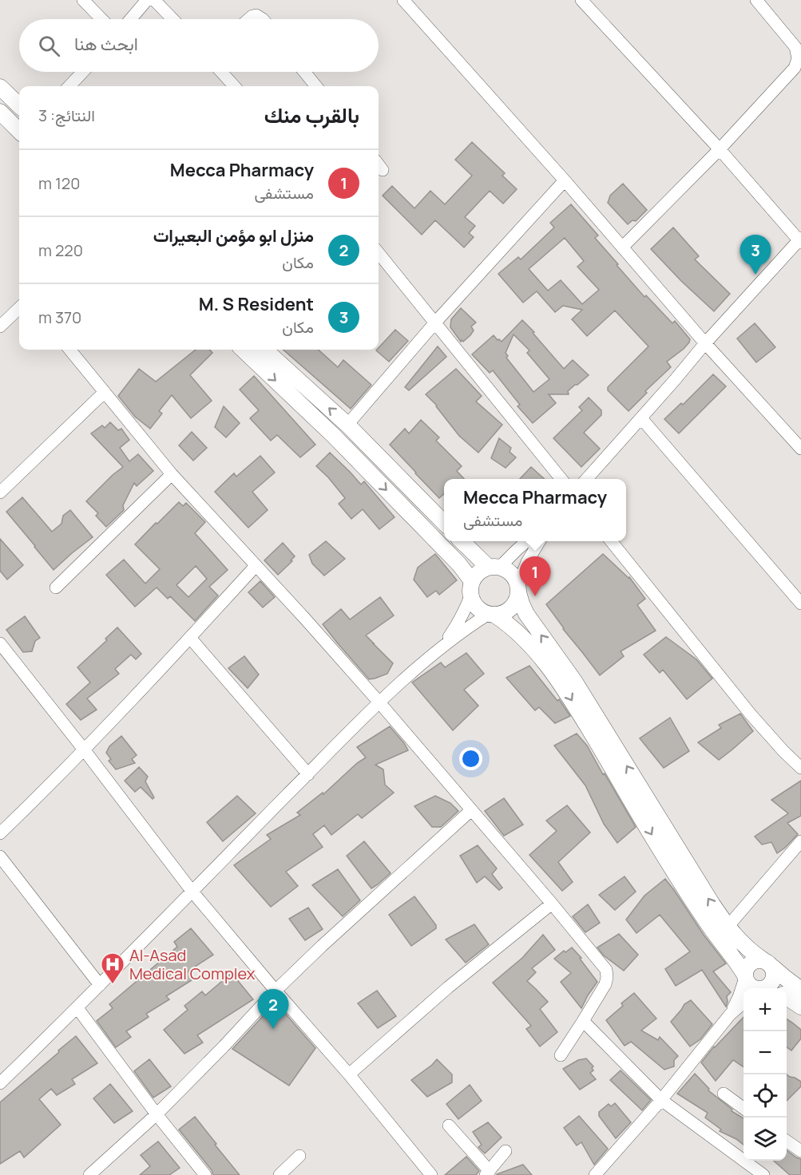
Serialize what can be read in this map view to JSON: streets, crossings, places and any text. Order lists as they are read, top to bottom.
{
  "places": {
    "hospital": ["Al-Asad Medical Complex"]
  },
  "page": {
    "search": "ابحث هنا",
    "heading": ["بالقرب منك", "النتائج: 3"],
    "list": [
      {
        "mark": "1",
        "name": "Mecca Pharmacy",
        "note": "مستشفى",
        "value": "120 m"
      },
      {
        "mark": "2",
        "name": "منزل ابو مؤمن البعيرات",
        "note": "مكان",
        "value": "220 m"
      },
      {
        "mark": "3",
        "name": "M. S Resident",
        "note": "مكان",
        "value": "370 m"
      }
    ],
    "pins": ["3", "1", "2"],
    "popup": ["Mecca Pharmacy", "مستشفى"],
    "map_buttons": ["+", "−"]
  }
}
